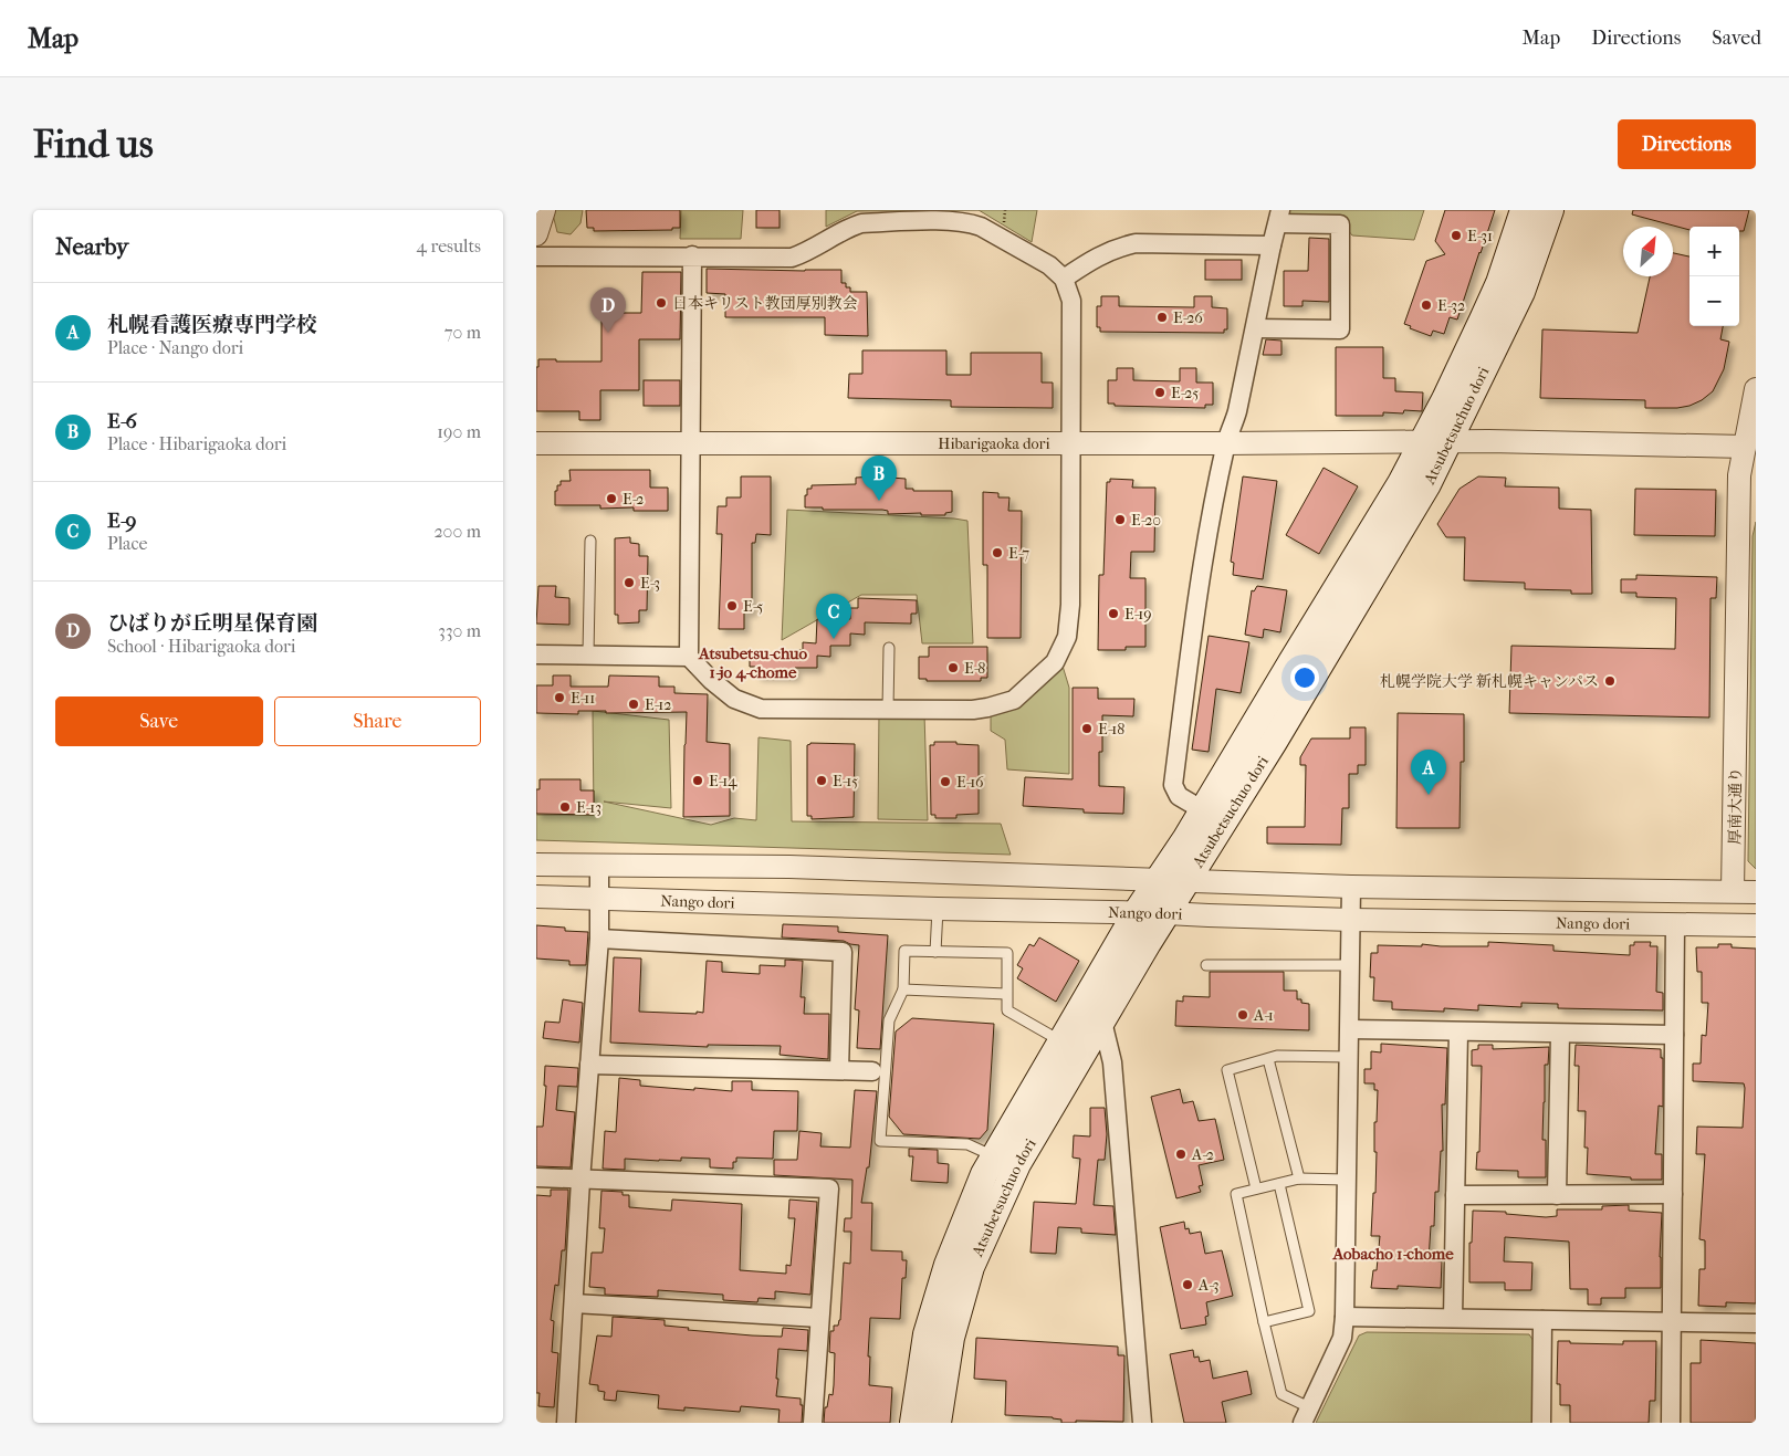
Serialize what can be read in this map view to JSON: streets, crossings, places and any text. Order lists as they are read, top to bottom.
{
  "streets": {
    "main road": ["Atsubetsuchuo dori"],
    "street": ["Hibarigaoka dori", "厚南大通り", "Nango dori"]
  },
  "crossings": [
    ["Atsubetsuchuo dori", "Hibarigaoka dori"],
    ["Atsubetsuchuo dori", "Nango dori"],
    ["Hibarigaoka dori", "厚南大通り"]
  ],
  "districts": ["Atsubetsu-chuo 1-jo 4-chome", "Aobacho 1-chome"],
  "places": [
    "E-31",
    "日本キリスト教団厚別教会",
    "E-32",
    "E-26",
    "E-25",
    "E-2",
    "E-20",
    "E-7",
    "E-3",
    "E-5",
    "E-19",
    "E-8",
    "札幌学院大学 新札幌キャンパス",
    "E-11",
    "E-12",
    "E-18",
    "E-14",
    "E-15",
    "E-16",
    "E-13",
    "A-1",
    "A-2",
    "A-3"
  ],
  "north": "top right",
  "page": {
    "header": "Map",
    "nav": ["Map", "Directions", "Saved"],
    "buttons": [
      "Directions",
      ["Save", "Share"]
    ],
    "title": "Find us",
    "heading": ["Nearby", "4 results"],
    "map_buttons": ["+", "−"],
    "list": [
      {
        "mark": "A",
        "name": "札幌看護医療専門学校",
        "note": "Place · Nango dori",
        "value": "70 m"
      },
      {
        "mark": "B",
        "name": "E-6",
        "note": "Place · Hibarigaoka dori",
        "value": "190 m"
      },
      {
        "mark": "C",
        "name": "E-9",
        "note": "Place",
        "value": "200 m"
      },
      {
        "mark": "D",
        "name": "ひばりが丘明星保育園",
        "note": "School · Hibarigaoka dori",
        "value": "330 m"
      }
    ],
    "pins": [
      "D",
      "B",
      "C",
      "A"
    ]
  }
}
